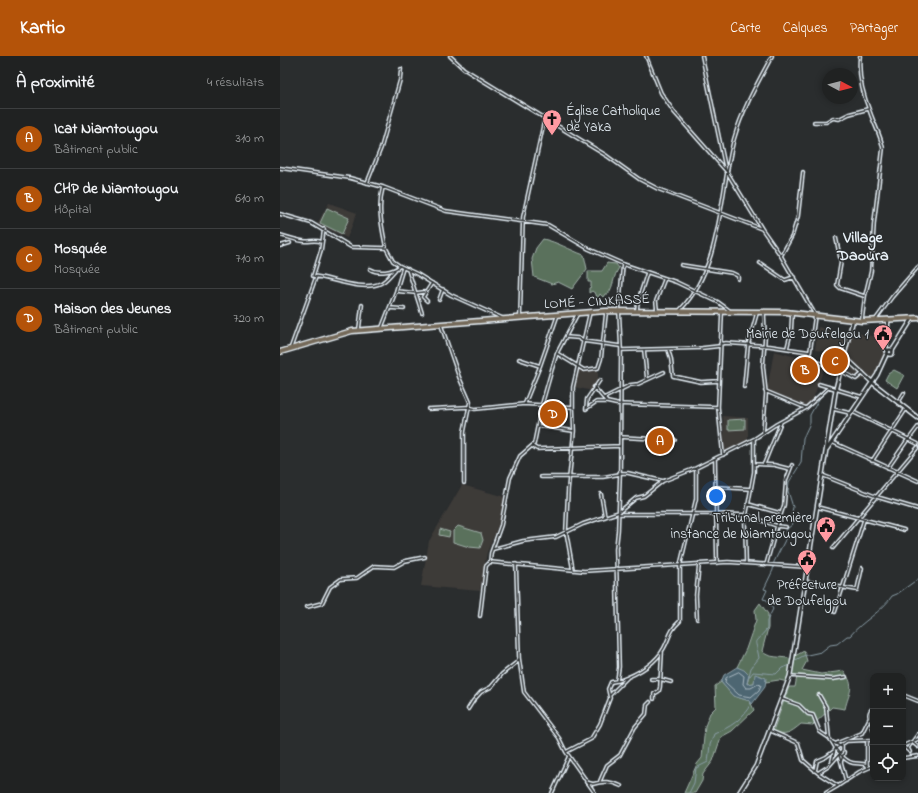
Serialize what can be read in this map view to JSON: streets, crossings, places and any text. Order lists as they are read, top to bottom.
{
  "streets": {
    "highway": ["LOMÉ - CINKASSÉ"]
  },
  "districts": ["Village Daoura"],
  "places": {
    "church": ["Église Catholique de Yaka"],
    "public building": ["Mairie de Doufelgou 1", "Tribunal première instance de Niamtougou", "Préfecture de Doufelgou"]
  },
  "north": "right",
  "page": {
    "header": "Kartio",
    "nav": ["Carte", "Calques", "Partager"],
    "heading": ["À proximité", "4 résultats"],
    "list": [
      {
        "mark": "A",
        "name": "Icat Niamtougou",
        "note": "Bâtiment public",
        "value": "310 m"
      },
      {
        "mark": "B",
        "name": "CHP de Niamtougou",
        "note": "Hôpital",
        "value": "610 m"
      },
      {
        "mark": "C",
        "name": "Mosquée",
        "note": "Mosquée",
        "value": "710 m"
      },
      {
        "mark": "D",
        "name": "Maison des Jeunes",
        "note": "Bâtiment public",
        "value": "720 m"
      }
    ],
    "pins": [
      "C",
      "B",
      "D",
      "A"
    ],
    "map_buttons": ["+", "−"]
  }
}
